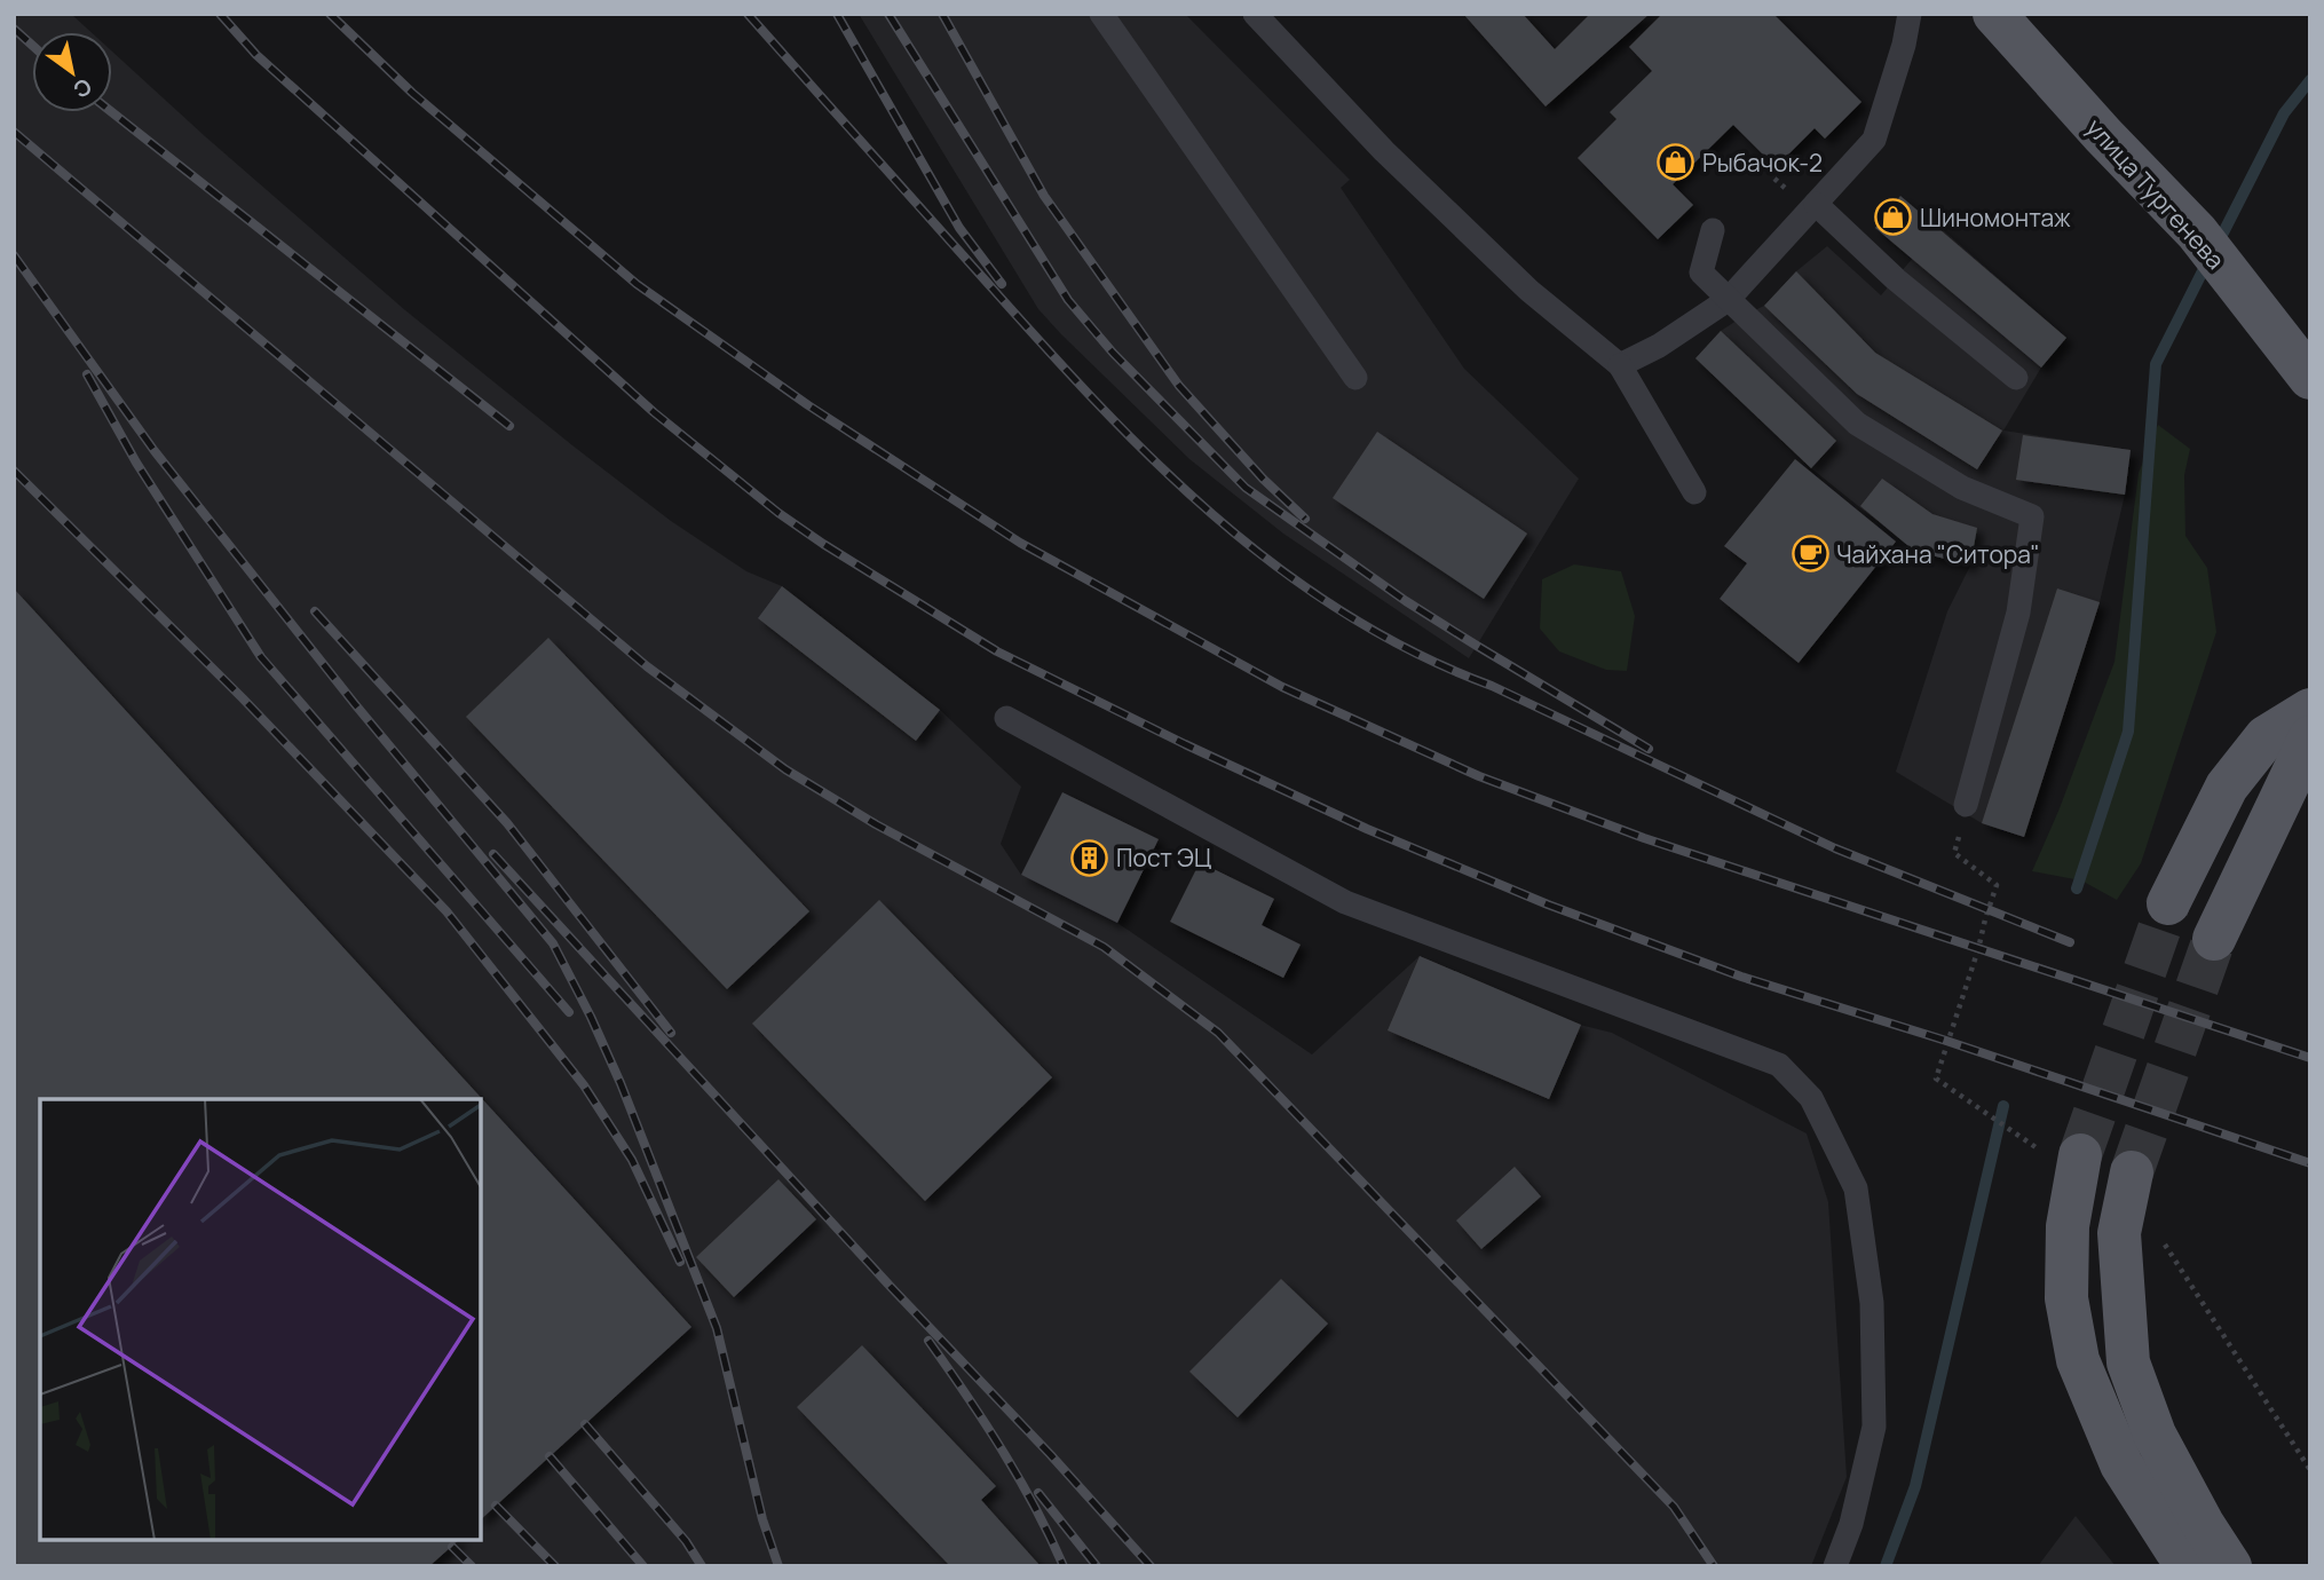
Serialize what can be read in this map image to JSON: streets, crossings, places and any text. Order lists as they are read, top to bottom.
{
  "streets": {
    "main road": ["улица Тургенева"]
  },
  "places": {
    "shop": ["Рыбачок-2", "Шиномонтаж"],
    "cafe": ["Чайхана \"Ситора\""],
    "building": ["Пост ЭЦ"]
  },
  "north": "bottom right"
}
